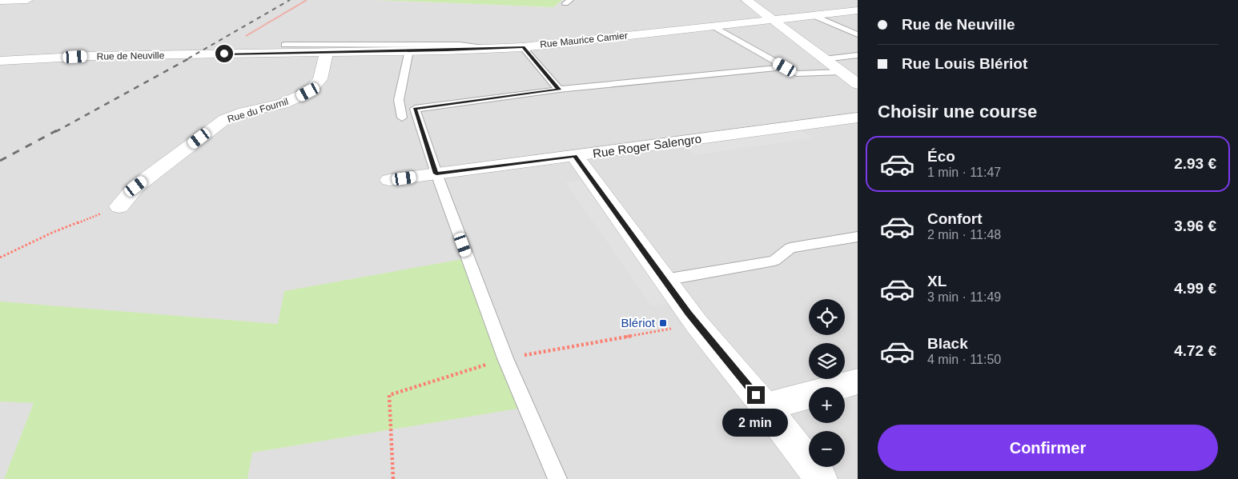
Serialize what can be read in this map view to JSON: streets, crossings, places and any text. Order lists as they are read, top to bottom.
{
  "streets": {
    "street": [
      "Rue Maurice Camier",
      "Rue de Neuville",
      "Rue du Fournil",
      "Rue Roger Salengro"
    ]
  },
  "crossings": [
    ["Rue Maurice Camier", "Rue de Neuville"],
    ["Rue Maurice Camier", "Rue du Fournil"]
  ],
  "places": {
    "transit": ["Blériot"]
  },
  "page": {
    "banner": ["Rue de Neuville", "Rue Louis Blériot"],
    "heading": "Choisir une course",
    "list": [
      {
        "name": "Éco",
        "note": "1 min · 11:47",
        "value": "2.93 €"
      },
      {
        "name": "Confort",
        "note": "2 min · 11:48",
        "value": "3.96 €"
      },
      {
        "name": "XL",
        "note": "3 min · 11:49",
        "value": "4.99 €"
      },
      {
        "name": "Black",
        "note": "4 min · 11:50",
        "value": "4.72 €"
      }
    ],
    "map_buttons": ["+", "−"],
    "bubble": "2 min",
    "buttons": "Confirmer"
  }
}
